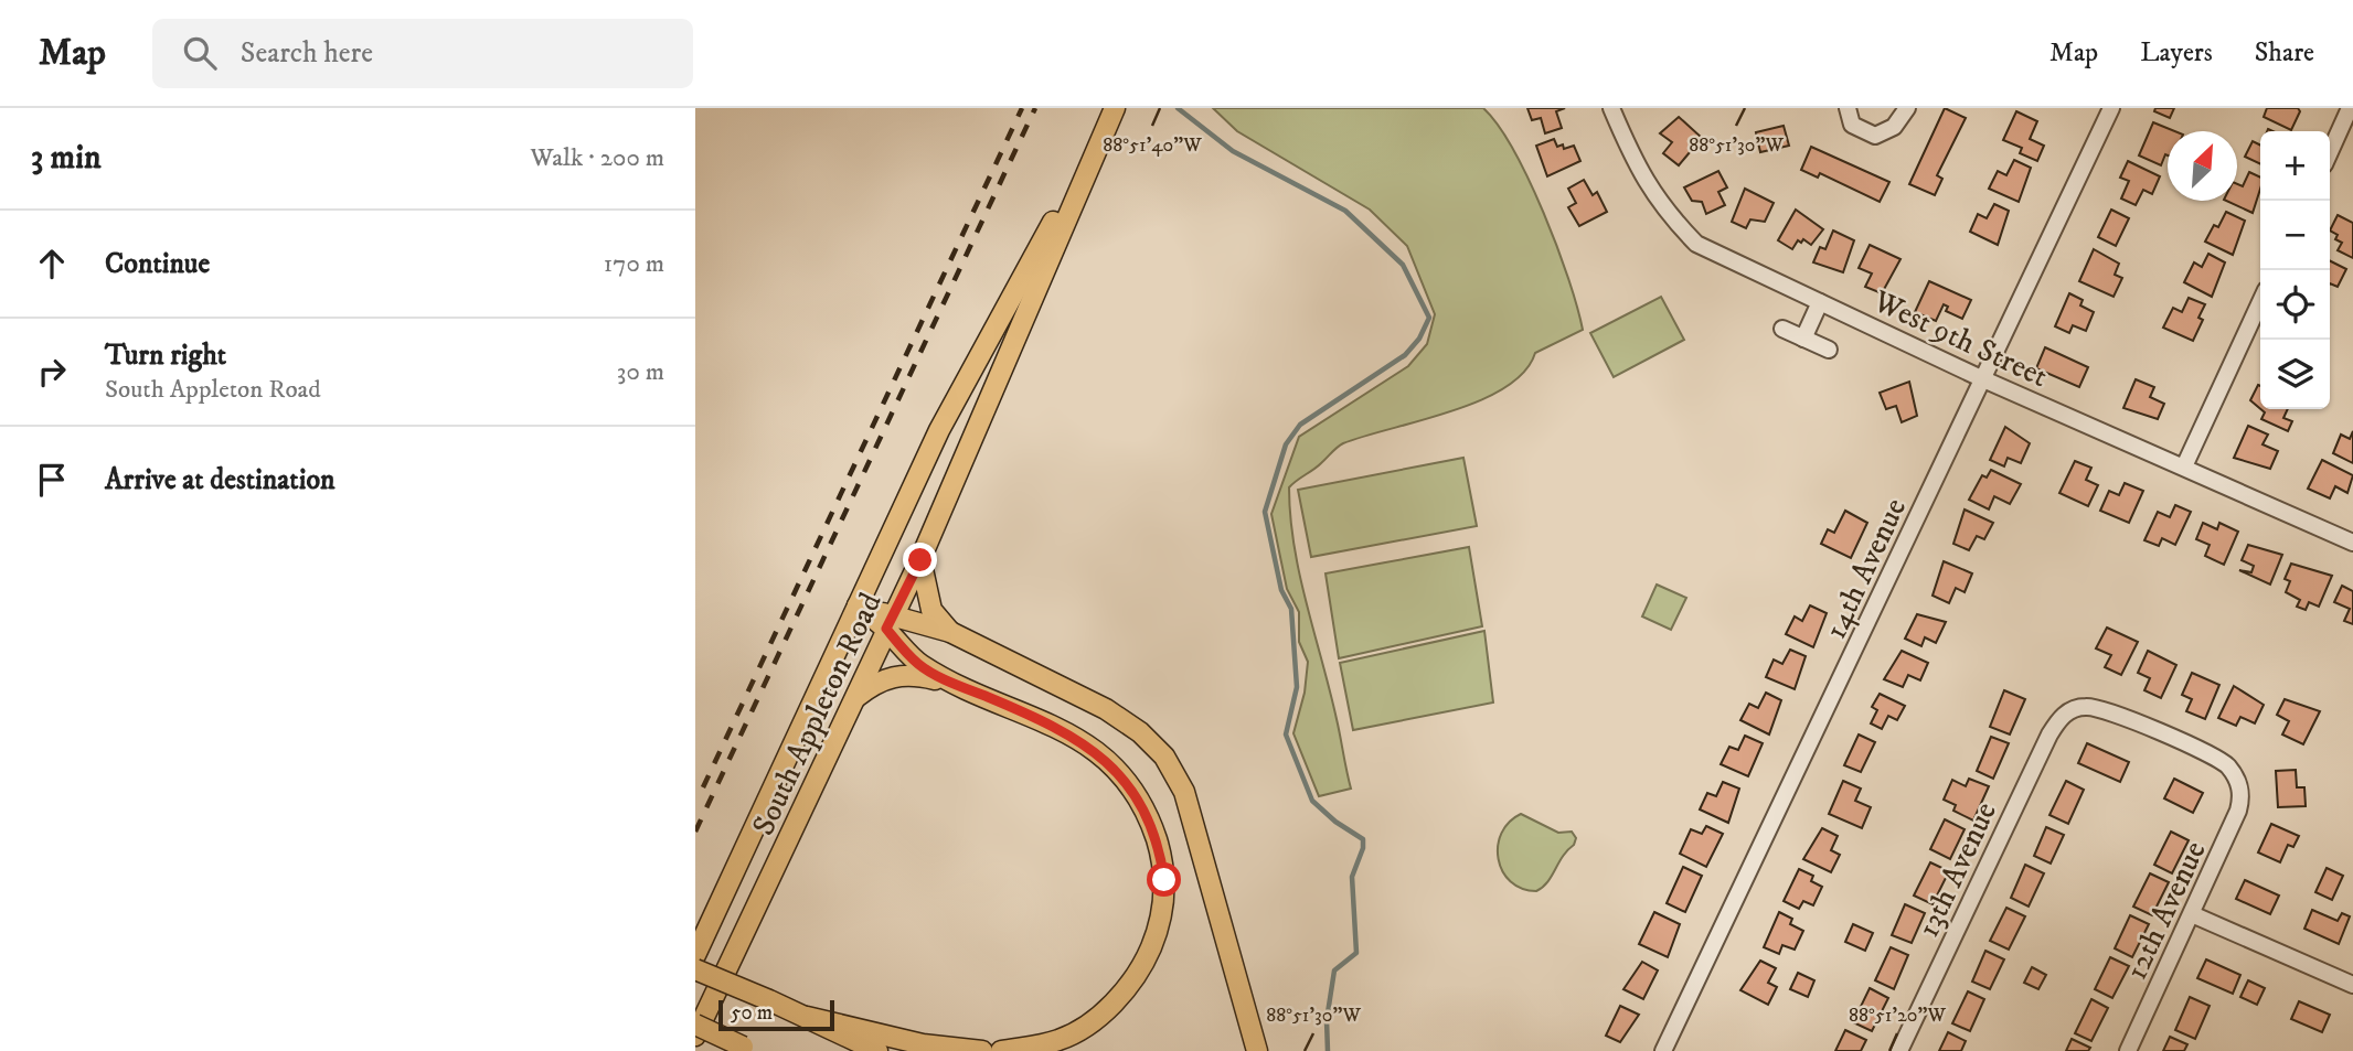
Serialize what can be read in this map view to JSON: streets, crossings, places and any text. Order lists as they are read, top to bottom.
{
  "streets": {
    "main road": ["South Appleton Road"],
    "street": [
      "West 9th Street",
      "14th Avenue",
      "13th Avenue",
      "12th Avenue"
    ]
  },
  "crossings": [
    ["West 9th Street", "14th Avenue"],
    ["13th Avenue", "12th Avenue"]
  ],
  "scale_bar": "50 m",
  "north": "top right",
  "page": {
    "header": "Map",
    "search": "Search here",
    "nav": ["Map", "Layers", "Share"],
    "heading": ["3 min", "Walk · 200 m"],
    "map_buttons": ["+", "−"],
    "list": [
      ["Continue", "170 m"],
      ["Turn right", "South Appleton Road", "30 m"],
      "Arrive at destination"
    ],
    "scale": "50 m"
  },
  "coordinates": ["88°51'40\"W", "88°51'30\"W", "88°51'20\"W"]
}
